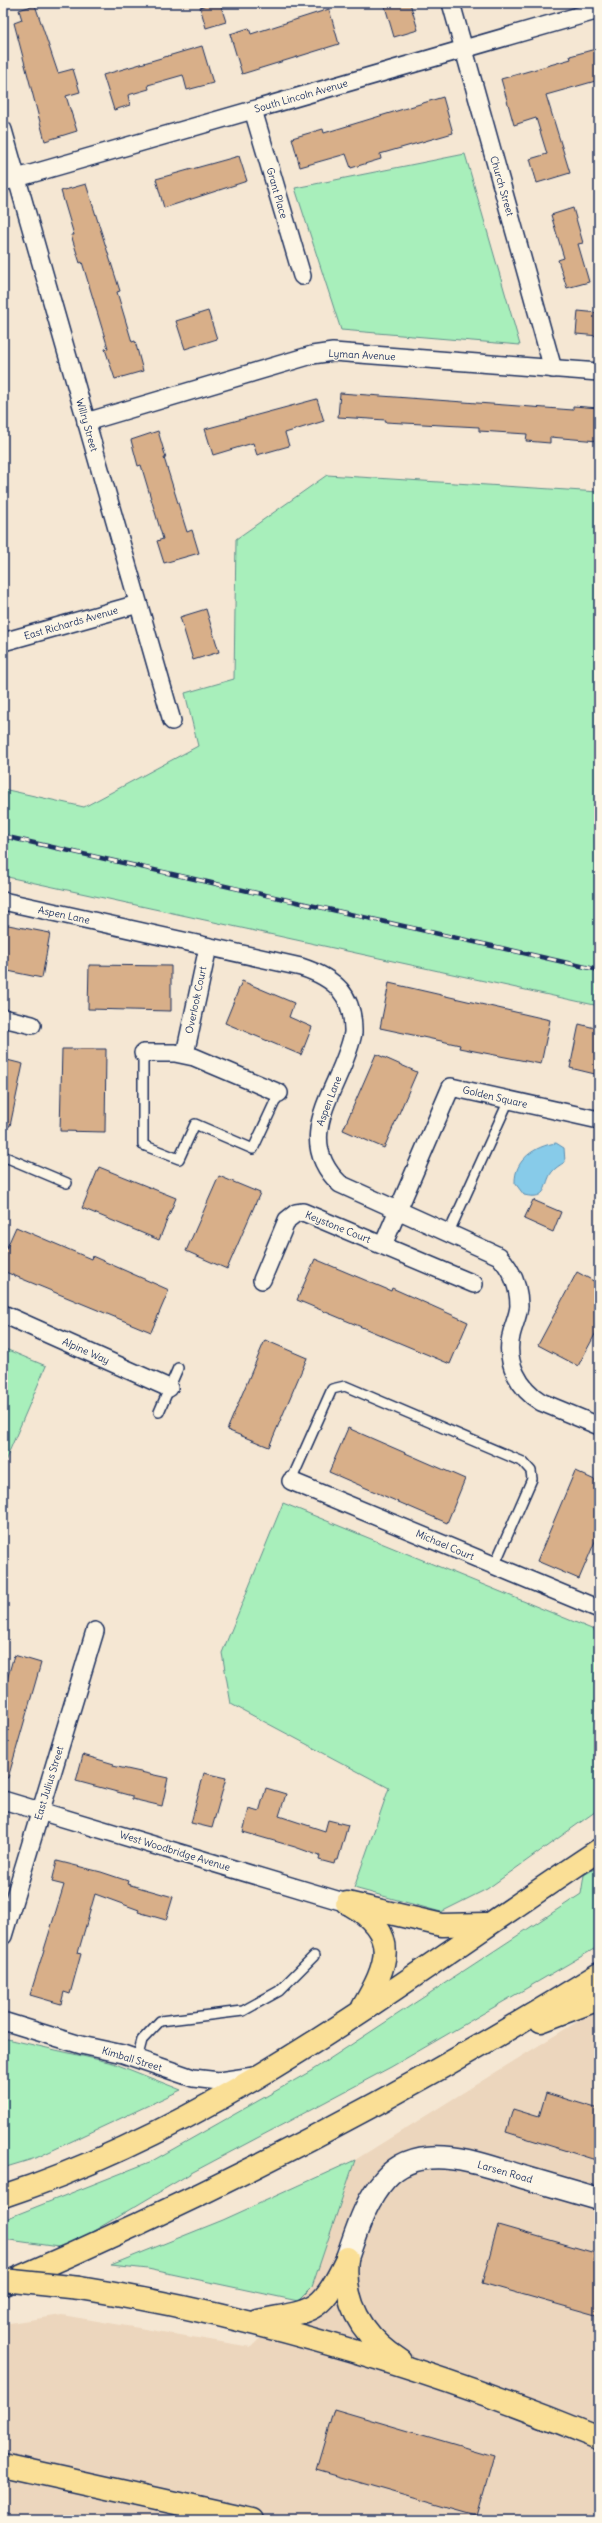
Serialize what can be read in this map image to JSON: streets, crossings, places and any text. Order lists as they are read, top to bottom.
{
  "streets": {
    "street": [
      "South Lincoln Avenue",
      "Church Street",
      "Grant Place",
      "Lyman Avenue",
      "Willry Street",
      "East Richards Avenue",
      "Aspen Lane",
      "Overlook Court",
      "Golden Square",
      "Keystone Court",
      "Alpine Way",
      "Michael Court",
      "East Julius Street",
      "West Woodbridge Avenue",
      "Kimball Street",
      "Larsen Road"
    ]
  },
  "crossings": [
    ["South Lincoln Avenue", "Church Street"],
    ["South Lincoln Avenue", "Grant Place"],
    ["South Lincoln Avenue", "Willry Street"],
    ["Church Street", "Lyman Avenue"],
    ["Lyman Avenue", "Willry Street"],
    ["Willry Street", "East Richards Avenue"],
    ["Aspen Lane", "Overlook Court"],
    ["Aspen Lane", "Golden Square"],
    ["Aspen Lane", "Keystone Court"],
    ["Golden Square", "Keystone Court"],
    ["East Julius Street", "West Woodbridge Avenue"]
  ]
}
